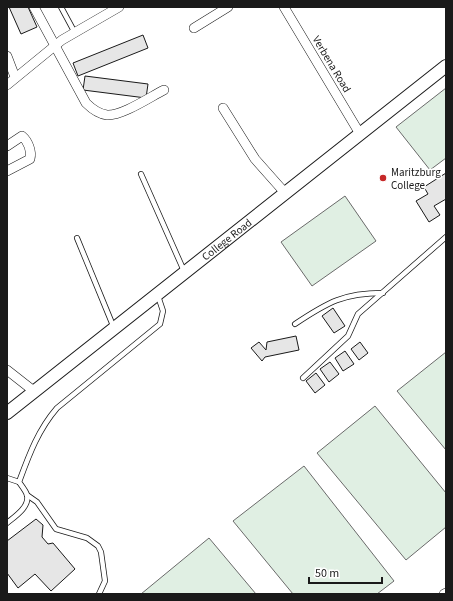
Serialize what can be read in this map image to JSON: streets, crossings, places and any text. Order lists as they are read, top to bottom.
{
  "streets": {
    "street": ["Verbena Road", "College Road"]
  },
  "crossings": [
    ["Verbena Road", "College Road"]
  ],
  "places": ["Maritzburg College"],
  "scale_bar": "50 m"
}
